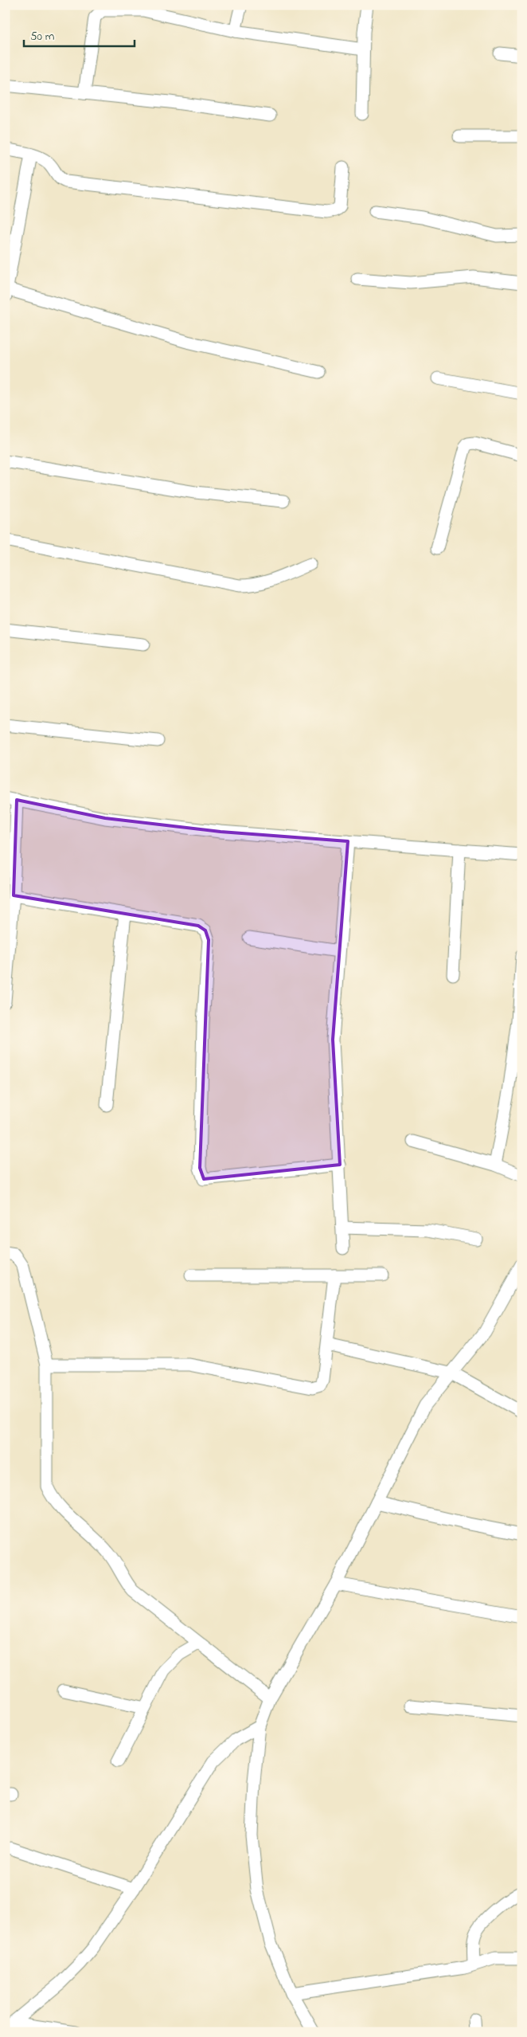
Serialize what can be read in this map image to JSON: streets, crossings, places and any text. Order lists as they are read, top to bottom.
{
  "scale_bar": "50 m"
}
